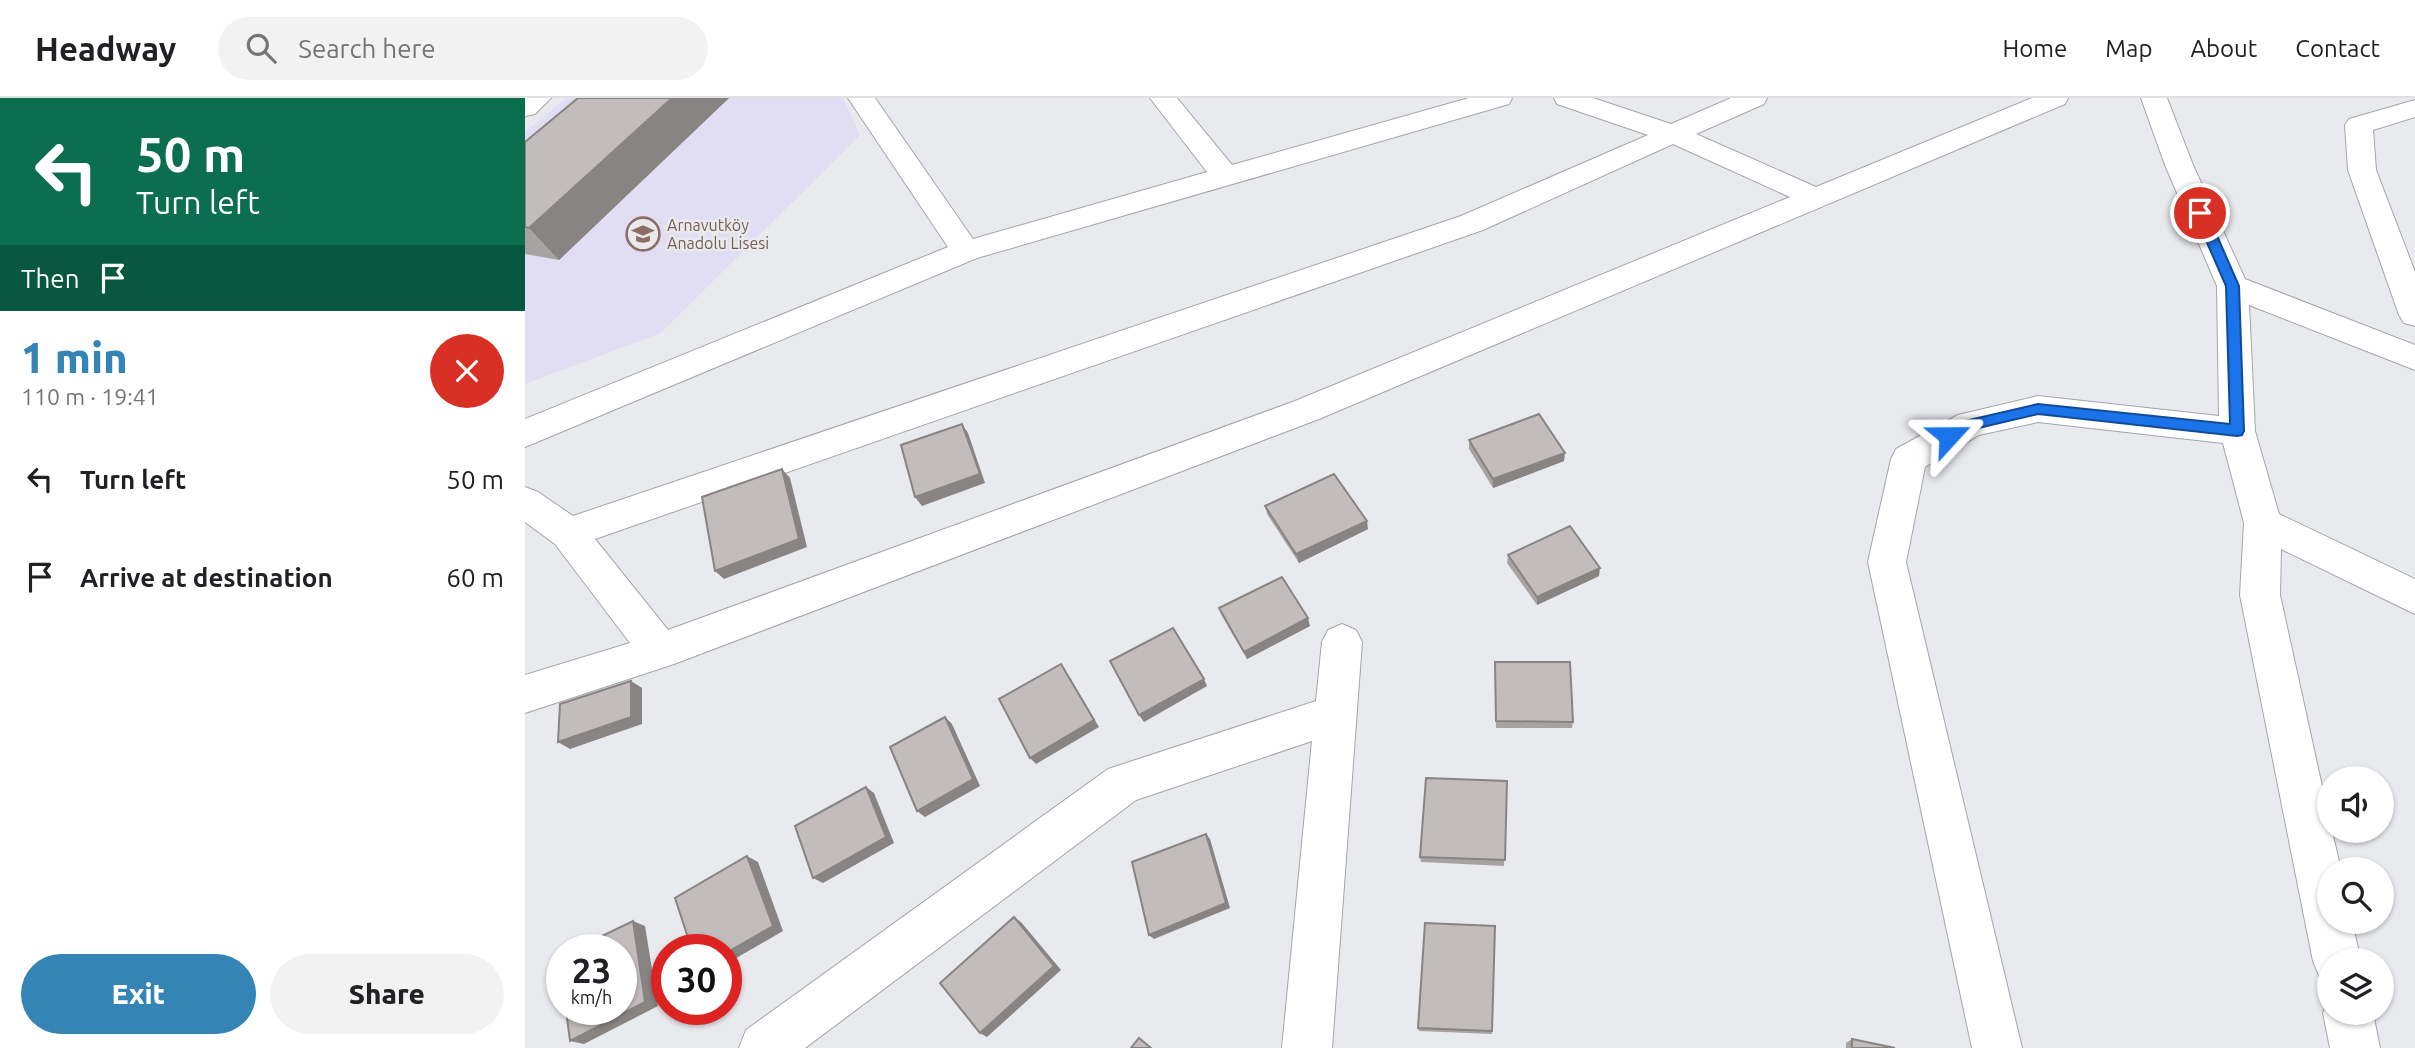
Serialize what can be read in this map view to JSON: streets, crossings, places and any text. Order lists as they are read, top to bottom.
{
  "places": {
    "school or university": ["Arnavutköy Anadolu Lisesi"]
  },
  "page": {
    "header": "Headway",
    "search": "Search here",
    "nav": [
      "Home",
      "Map",
      "About",
      "Contact"
    ],
    "turn": ["50 m", "Turn left"],
    "then": "Then",
    "heading": ["1 min", "110 m · 19:41"],
    "list": [
      {
        "name": "Turn left",
        "value": "50 m"
      },
      {
        "name": "Arrive at destination",
        "value": "60 m"
      }
    ],
    "speed": "23 km/h",
    "limit": "30",
    "buttons": ["Exit", "Share"]
  }
}
